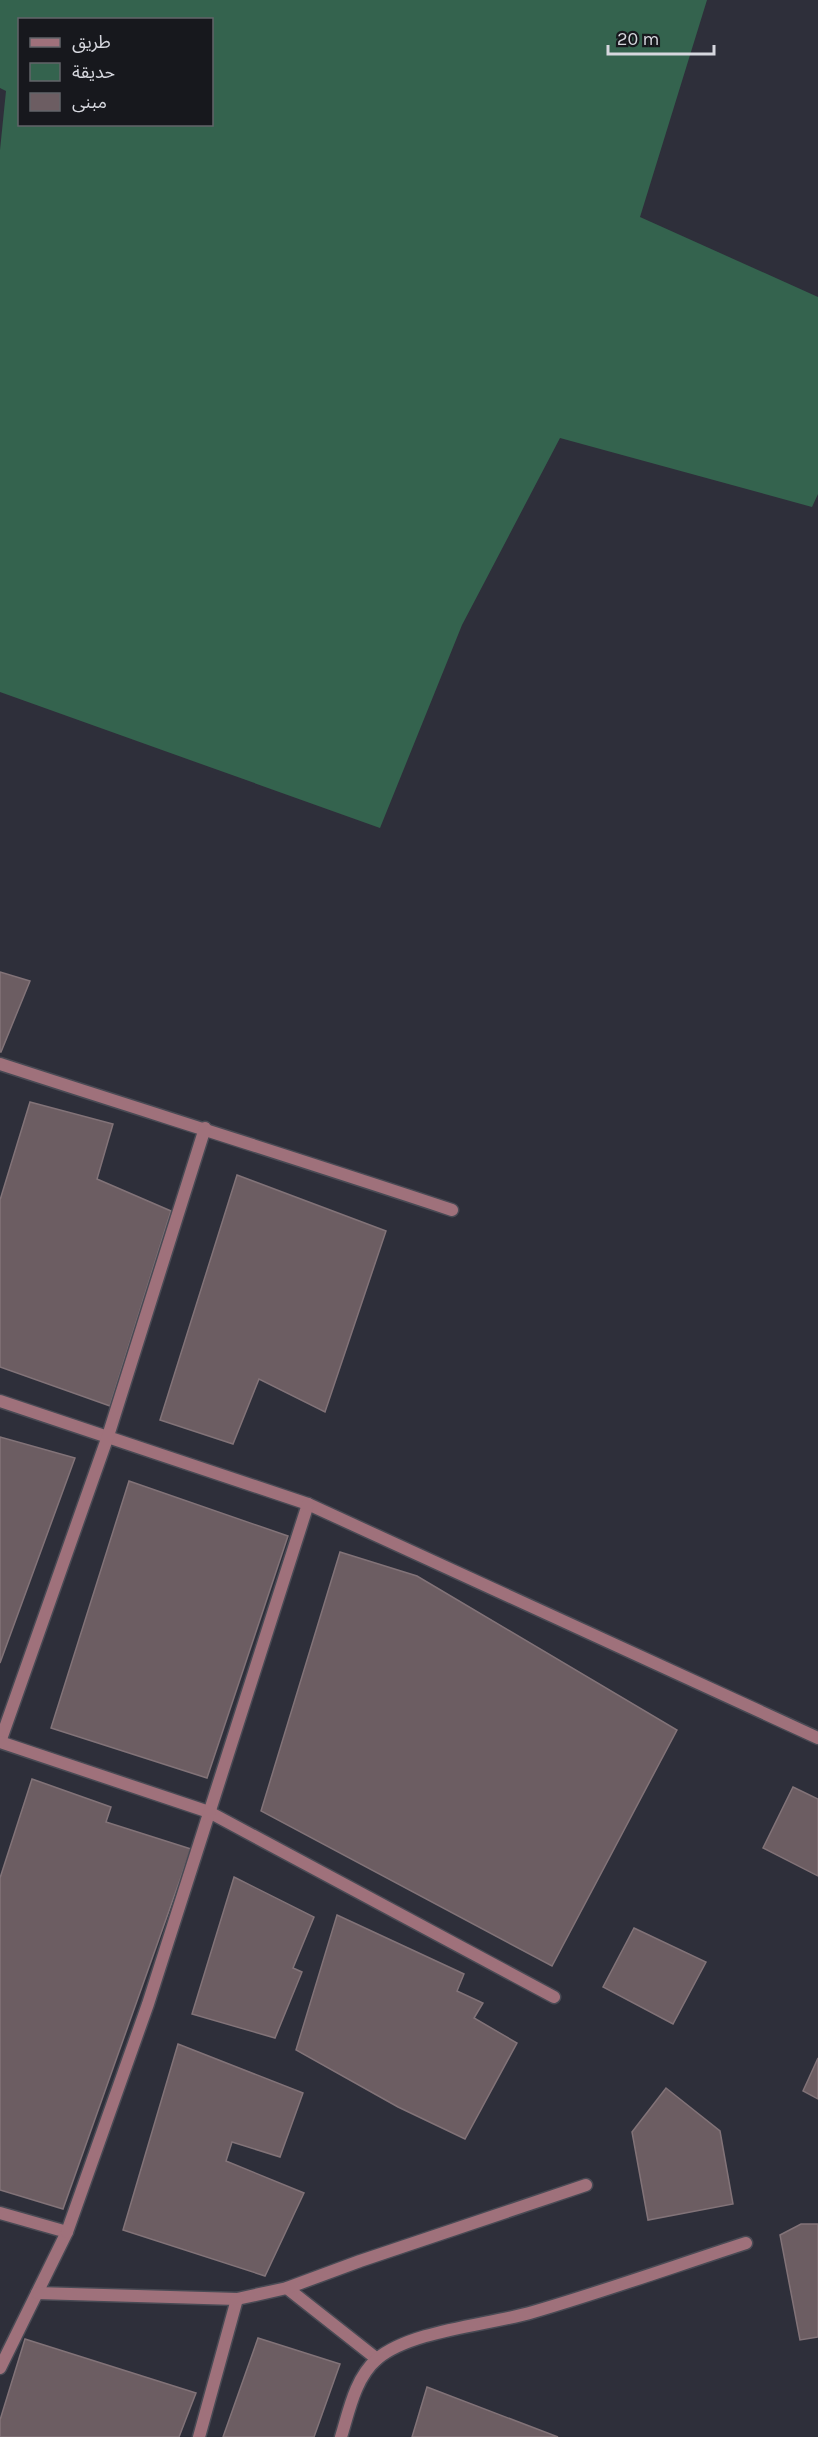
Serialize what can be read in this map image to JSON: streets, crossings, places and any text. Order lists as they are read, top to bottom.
{
  "legend": ["طريق", "حديقة", "مبنى"],
  "scale_bar": "20 m"
}
